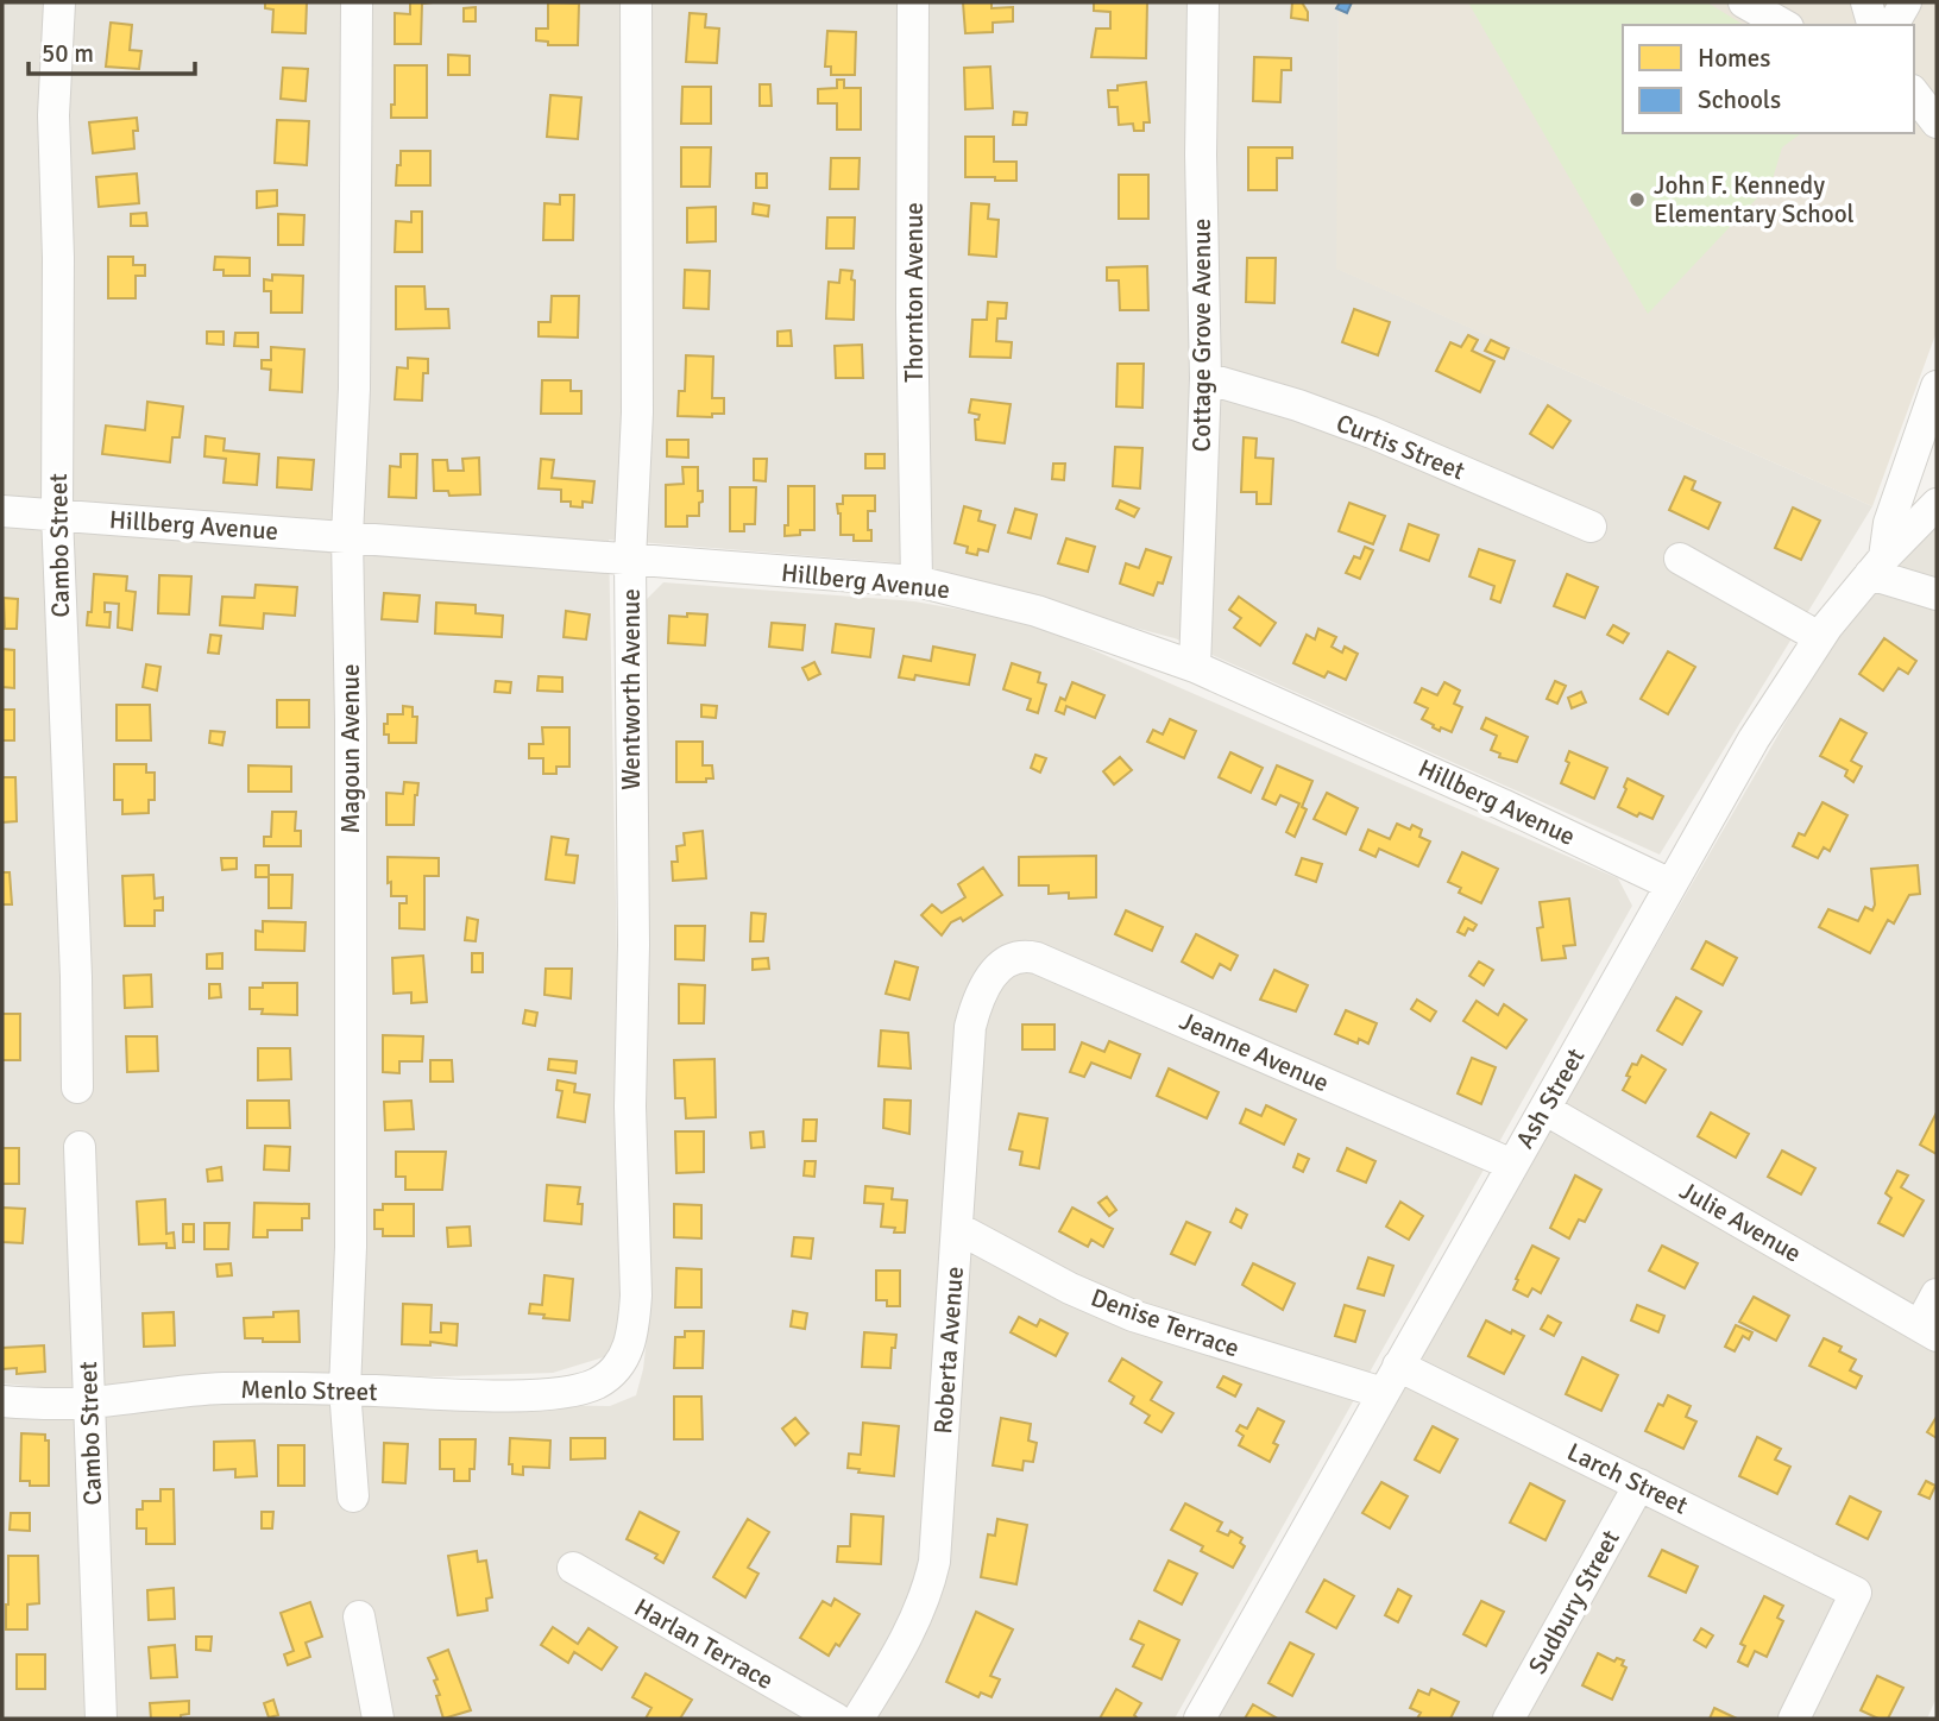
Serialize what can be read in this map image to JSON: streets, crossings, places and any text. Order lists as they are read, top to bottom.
{
  "streets": {
    "street": [
      "Thornton Avenue",
      "Cottage Grove Avenue",
      "Curtis Street",
      "Hillberg Avenue",
      "Cambo Street",
      "Wentworth Avenue",
      "Magoun Avenue",
      "Jeanne Avenue",
      "Ash Street",
      "Julie Avenue",
      "Denise Terrace",
      "Roberta Avenue",
      "Menlo Street",
      "Larch Street",
      "Sudbury Street",
      "Harlan Terrace"
    ]
  },
  "crossings": [
    ["Thornton Avenue", "Hillberg Avenue"],
    ["Cottage Grove Avenue", "Curtis Street"],
    ["Cottage Grove Avenue", "Hillberg Avenue"],
    ["Hillberg Avenue", "Cambo Street"],
    ["Hillberg Avenue", "Wentworth Avenue"],
    ["Hillberg Avenue", "Magoun Avenue"],
    ["Hillberg Avenue", "Ash Street"],
    ["Cambo Street", "Menlo Street"],
    ["Wentworth Avenue", "Menlo Street"],
    ["Magoun Avenue", "Menlo Street"],
    ["Jeanne Avenue", "Ash Street"],
    ["Jeanne Avenue", "Roberta Avenue"],
    ["Ash Street", "Julie Avenue"],
    ["Ash Street", "Denise Terrace"],
    ["Ash Street", "Larch Street"],
    ["Denise Terrace", "Roberta Avenue"],
    ["Denise Terrace", "Larch Street"],
    ["Larch Street", "Sudbury Street"]
  ],
  "places": ["John F. Kennedy Elementary School"],
  "legend": ["Homes", "Schools"],
  "scale_bar": "50 m"
}
